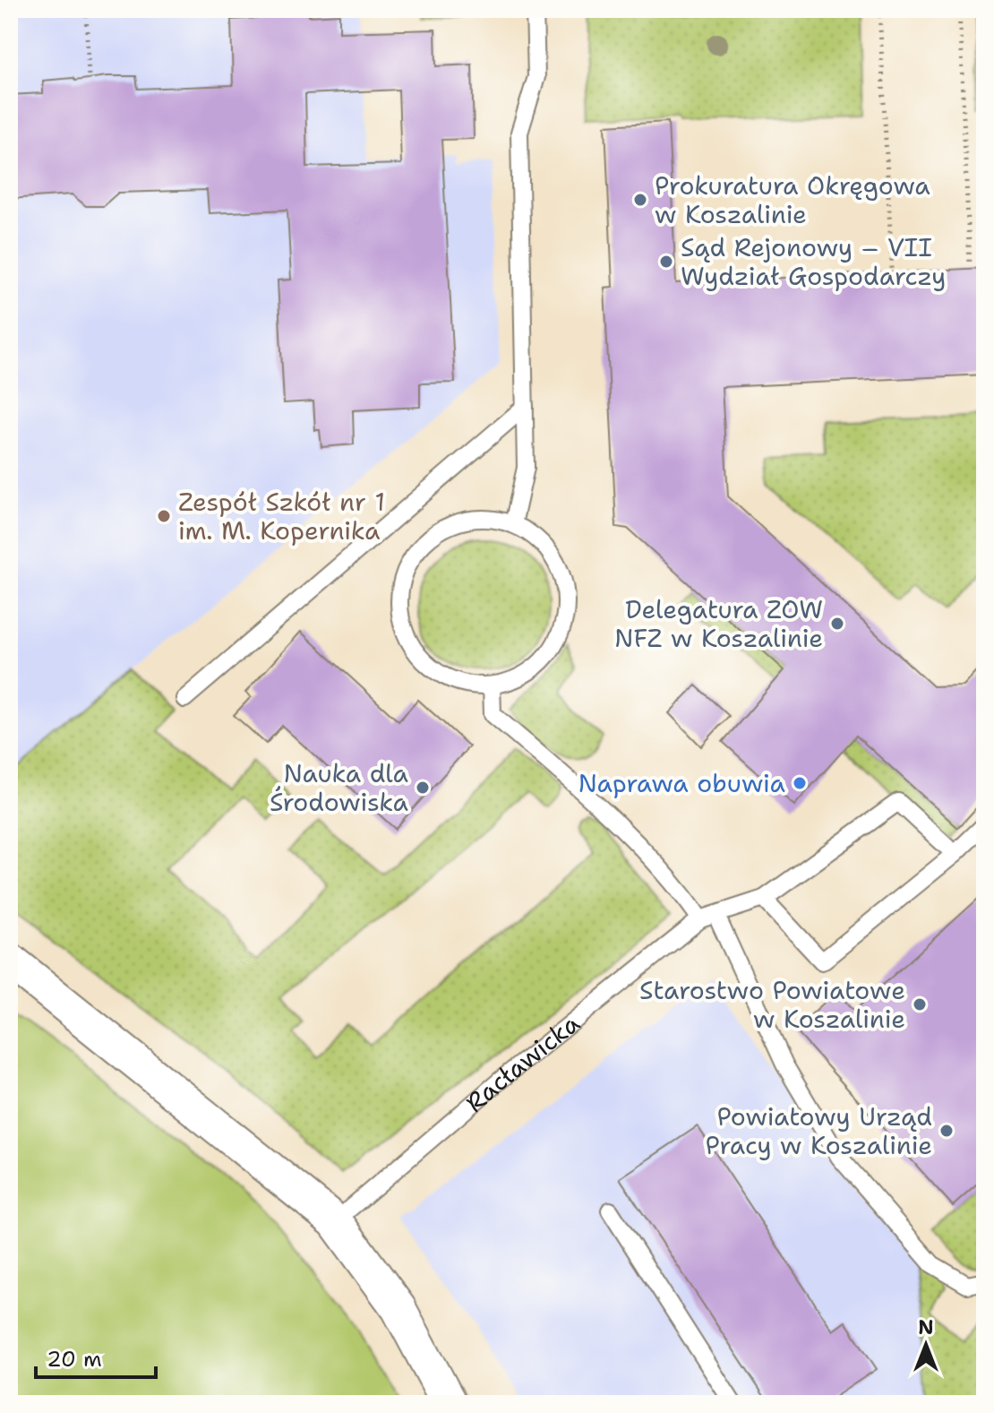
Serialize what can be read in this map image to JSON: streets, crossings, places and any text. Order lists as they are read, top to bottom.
{
  "streets": {
    "lane": ["Racławicka"]
  },
  "places": [
    "Prokuratura Okręgowa w Koszalinie",
    "Sąd Rejonowy – VII Wydział Gospodarczy",
    "Zespół Szkół nr 1 im. M. Kopernika",
    "Delegatura ZOW NFZ w Koszalinie",
    "Naprawa obuwia",
    "Nauka dla Środowiska",
    "Starostwo Powiatowe w Koszalinie",
    "Powiatowy Urząd Pracy w Koszalinie"
  ],
  "scale_bar": "20 m",
  "north": "top"
}
